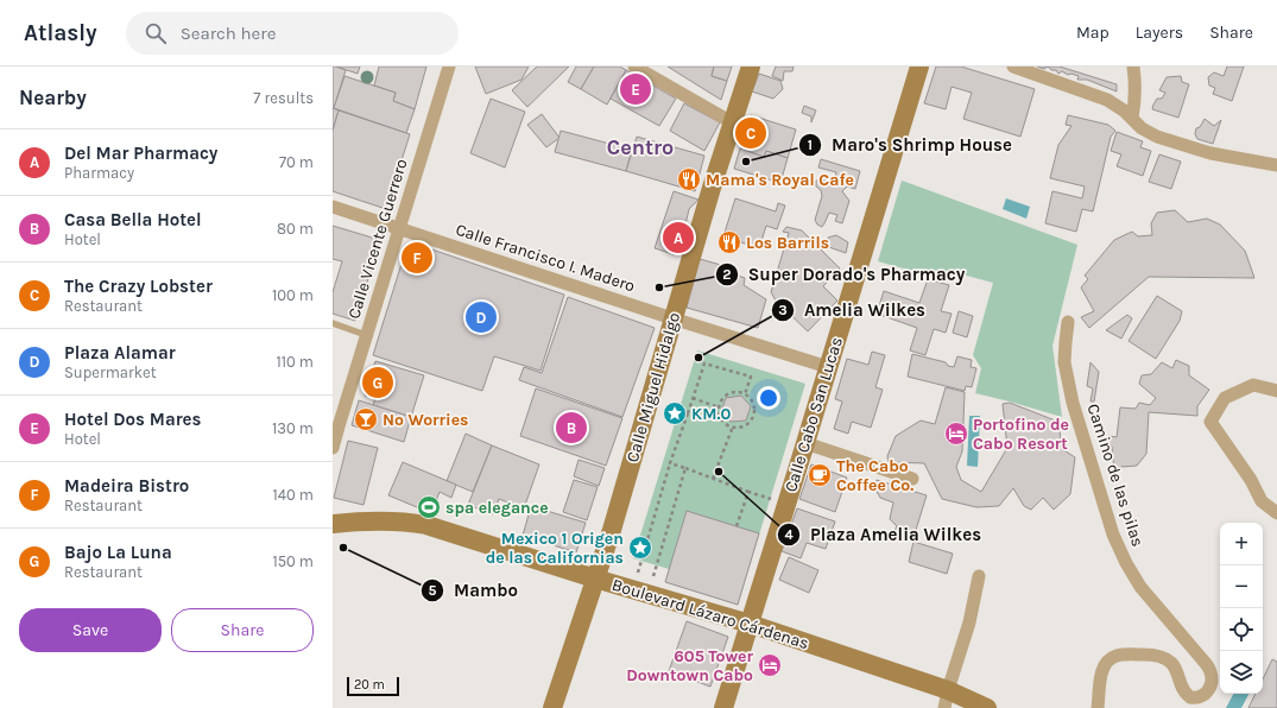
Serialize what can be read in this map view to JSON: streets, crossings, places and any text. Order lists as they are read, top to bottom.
{
  "streets": {
    "main road": ["Calle Miguel Hidalgo", "Calle Cabo San Lucas", "Boulevard Lázaro Cárdenas"],
    "street": ["Calle Vicente Guerrero", "Calle Francisco I. Madero", "Camino de las pilas"]
  },
  "crossings": [
    ["Calle Vicente Guerrero", "Calle Francisco I. Madero"],
    ["Calle Francisco I. Madero", "Calle Miguel Hidalgo"],
    ["Calle Francisco I. Madero", "Calle Cabo San Lucas"],
    ["Calle Miguel Hidalgo", "Boulevard Lázaro Cárdenas"],
    ["Calle Cabo San Lucas", "Boulevard Lázaro Cárdenas"]
  ],
  "districts": ["Centro"],
  "places": {
    "other": [
      "Maro's Shrimp House",
      "Super Dorado's Pharmacy",
      "Amelia Wilkes",
      "Plaza Amelia Wilkes",
      "Mambo"
    ],
    "restaurant": ["Mama's Royal Cafe", "Los Barrils"],
    "place": ["KM.0", "Mexico 1 Origen de las Californias"],
    "bar": ["No Worries"],
    "hotel": ["Portofino de Cabo Resort", "605 Tower Downtown Cabo"],
    "cafe": ["The Cabo Coffee Co."],
    "sports": ["spa elegance"]
  },
  "scale_bar": "20 m",
  "page": {
    "header": "Atlasly",
    "search": "Search here",
    "nav": ["Map", "Layers", "Share"],
    "heading": ["Nearby", "7 results"],
    "pins": [
      "E",
      "C",
      "A",
      "F",
      "D",
      "G",
      "B"
    ],
    "list": [
      {
        "mark": "A",
        "name": "Del Mar Pharmacy",
        "note": "Pharmacy",
        "value": "70 m"
      },
      {
        "mark": "B",
        "name": "Casa Bella Hotel",
        "note": "Hotel",
        "value": "80 m"
      },
      {
        "mark": "C",
        "name": "The Crazy Lobster",
        "note": "Restaurant",
        "value": "100 m"
      },
      {
        "mark": "D",
        "name": "Plaza Alamar",
        "note": "Supermarket",
        "value": "110 m"
      },
      {
        "mark": "E",
        "name": "Hotel Dos Mares",
        "note": "Hotel",
        "value": "130 m"
      },
      {
        "mark": "F",
        "name": "Madeira Bistro",
        "note": "Restaurant",
        "value": "140 m"
      },
      {
        "mark": "G",
        "name": "Bajo La Luna",
        "note": "Restaurant",
        "value": "150 m"
      }
    ],
    "map_buttons": ["+", "−"],
    "buttons": ["Save", "Share"],
    "scale": "20 m"
  }
}
